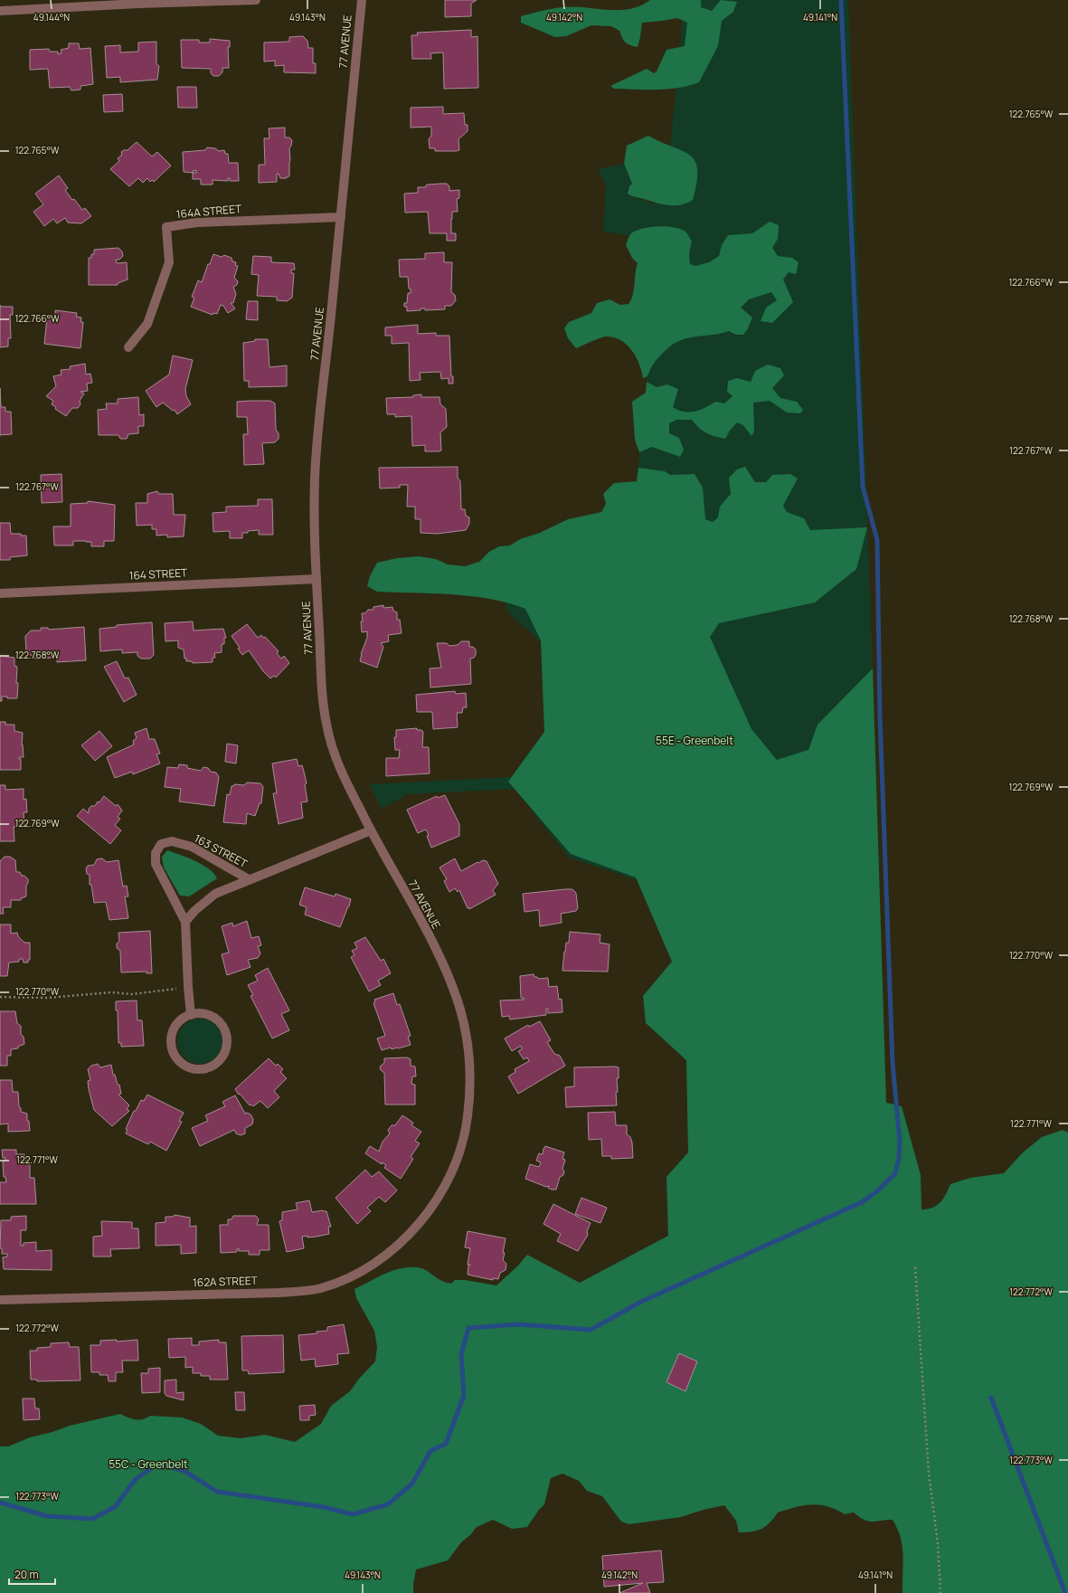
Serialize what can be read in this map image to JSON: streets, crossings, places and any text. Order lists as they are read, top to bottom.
{
  "streets": {
    "street": [
      "77 AVENUE",
      "164A STREET",
      "164 STREET",
      "163 STREET",
      "162A STREET"
    ]
  },
  "crossings": [
    ["77 AVENUE", "164A STREET"],
    ["77 AVENUE", "164 STREET"],
    ["77 AVENUE", "163 STREET"],
    ["77 AVENUE", "162A STREET"]
  ],
  "parks": ["55E - Greenbelt", "55C - Greenbelt"],
  "scale_bar": "20 m",
  "coordinates": [
    "49.144°N",
    "49.143°N",
    "49.142°N",
    "49.141°N",
    "122.765°W",
    "122.766°W",
    "122.767°W",
    "122.768°W",
    "122.769°W",
    "122.770°W",
    "122.771°W",
    "122.772°W",
    "122.773°W"
  ]
}
